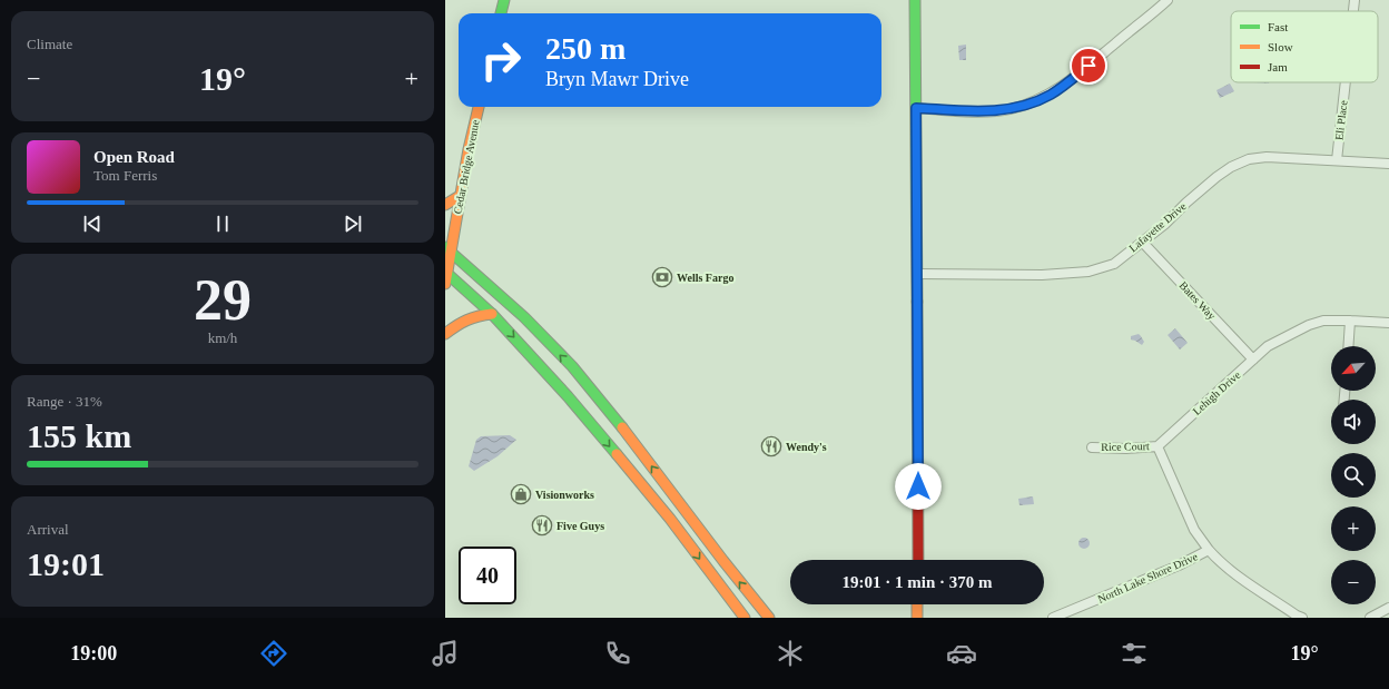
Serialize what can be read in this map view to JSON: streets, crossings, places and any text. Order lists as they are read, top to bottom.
{
  "streets": {
    "main road": ["Cedar Bridge Avenue"],
    "street": [
      "Eli Place",
      "Lafayette Drive",
      "Bates Way",
      "Lehigh Drive",
      "Rice Court",
      "North Lake Shore Drive"
    ]
  },
  "crossings": [
    ["Eli Place", "Lafayette Drive"],
    ["Lafayette Drive", "Bates Way"],
    ["Bates Way", "Lehigh Drive"],
    ["Lehigh Drive", "Rice Court"]
  ],
  "places": {
    "bank": ["Wells Fargo"],
    "restaurant": ["Wendy's", "Five Guys"],
    "shop": ["Visionworks"]
  },
  "legend": ["Fast", "Slow", "Jam"],
  "north": "bottom left",
  "page": {
    "tile": [
      "Climate",
      ["29", "km/h"],
      ["Range · 31%", "155 km"],
      ["Arrival", "19:01"]
    ],
    "turn": ["250 m", "Bryn Mawr Drive"],
    "heat": ["−", "19°", "+"],
    "song": ["Open Road", "Tom Ferris"],
    "map_buttons": ["+", "−"],
    "limit": "40",
    "trip": "19:01 · 1 min · 370 m",
    "tabs": ["19:00", "19°"]
  }
}
